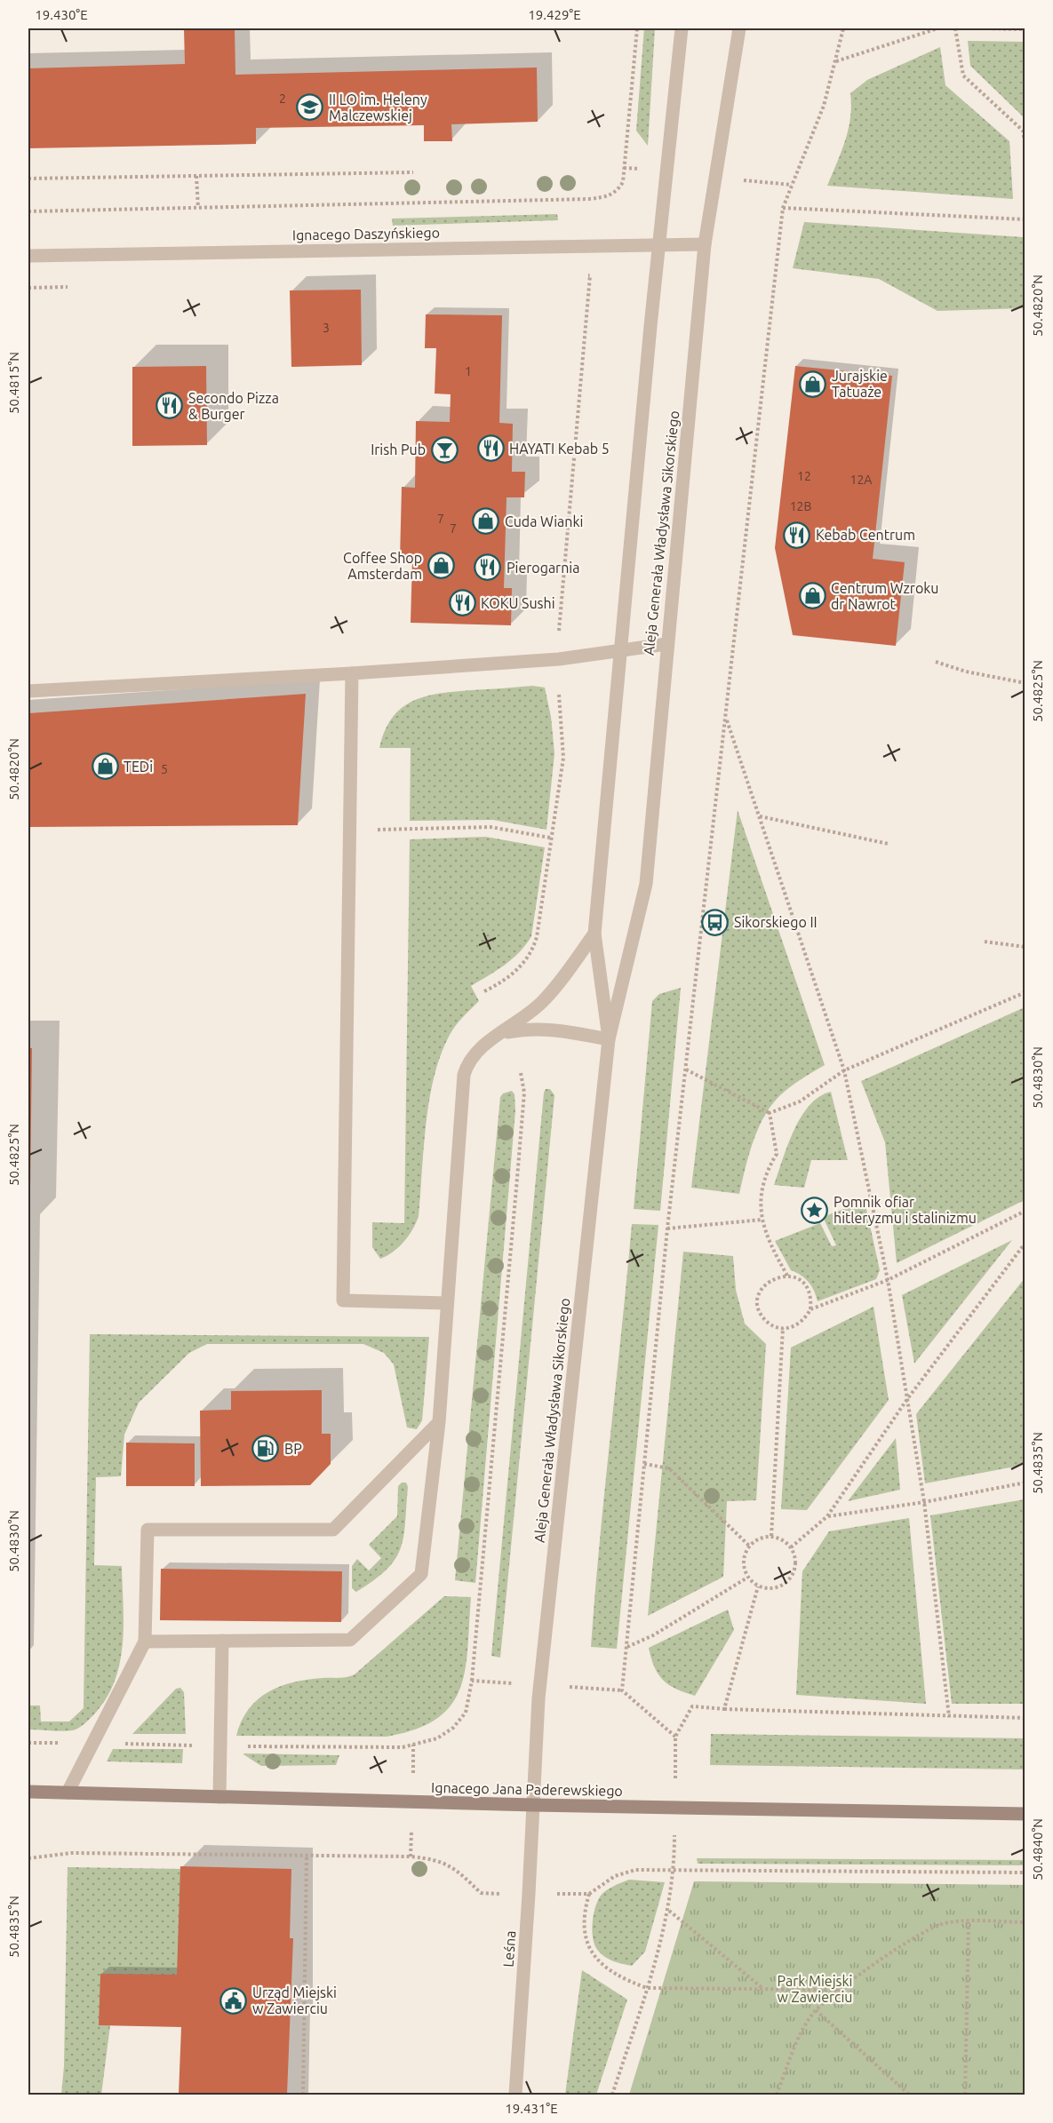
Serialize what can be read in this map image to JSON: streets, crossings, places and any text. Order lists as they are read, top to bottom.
{
  "streets": {
    "main road": ["Ignacego Jana Paderewskiego"],
    "street": ["Ignacego Daszyńskiego", "Aleja Generała Władysława Sikorskiego", "Leśna"]
  },
  "crossings": [
    ["Ignacego Daszyńskiego", "Aleja Generała Władysława Sikorskiego"],
    ["Aleja Generała Władysława Sikorskiego", "Ignacego Jana Paderewskiego"],
    ["Aleja Generała Władysława Sikorskiego", "Leśna"],
    ["Ignacego Jana Paderewskiego", "Leśna"]
  ],
  "parks": ["Park Miejski w Zawierciu"],
  "places": {
    "school or university": ["II LO im. Heleny Malczewskiej"],
    "shop": [
      "Jurajskie Tatuaże",
      "Cuda Wianki",
      "Coffee Shop Amsterdam",
      "Centrum Wzroku dr Nawrot",
      "TEDi"
    ],
    "restaurant": [
      "Secondo Pizza & Burger",
      "HAYATI Kebab 5",
      "Kebab Centrum",
      "Pierogarnia",
      "KOKU Sushi"
    ],
    "bar": ["Irish Pub"],
    "bus stop": ["Sikorskiego II"],
    "place": ["Pomnik ofiar hitleryzmu i stalinizmu"],
    "fuel station": ["BP"],
    "public building": ["Urząd Miejski w Zawierciu"]
  },
  "house_numbers": [
    "2",
    "3",
    "1",
    "12",
    "12A",
    "12B",
    "7",
    "7",
    "5"
  ],
  "coordinates": [
    "19.430°E",
    "19.429°E",
    "50.4820°N",
    "50.4815°N",
    "50.4825°N",
    "50.4830°N",
    "50.4835°N",
    "50.4840°N",
    "19.431°E"
  ]
}
